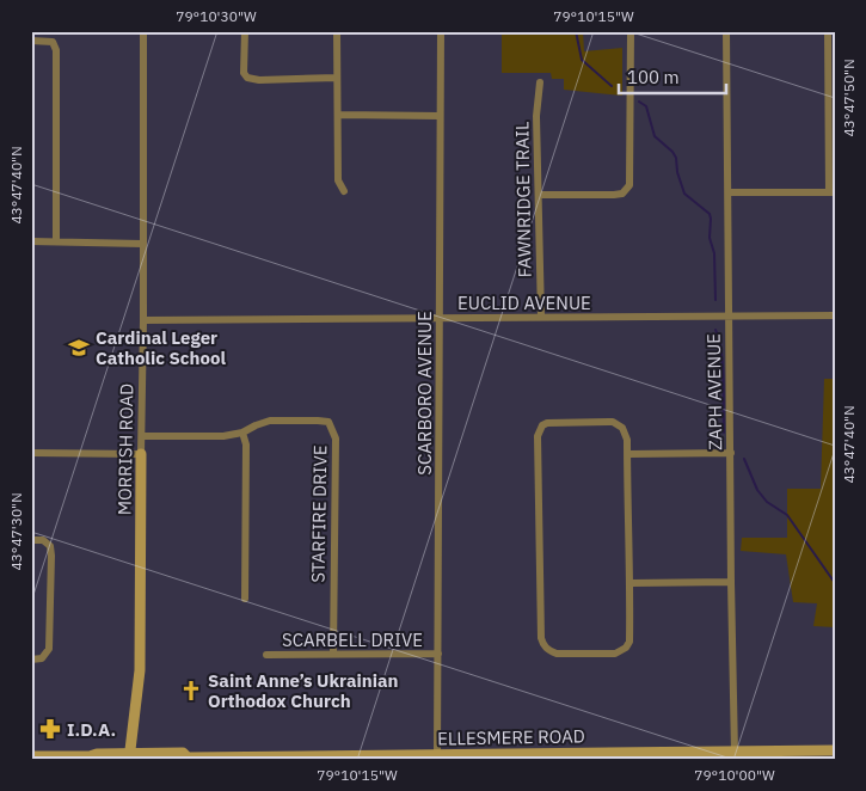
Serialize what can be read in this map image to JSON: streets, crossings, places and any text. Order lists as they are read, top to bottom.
{
  "streets": {
    "main road": ["MORRISH ROAD", "ELLESMERE ROAD"],
    "street": [
      "FAWNRIDGE TRAIL",
      "EUCLID AVENUE",
      "ZAPH AVENUE",
      "SCARBORO AVENUE",
      "STARFIRE DRIVE",
      "SCARBELL DRIVE"
    ]
  },
  "crossings": [
    ["FAWNRIDGE TRAIL", "EUCLID AVENUE"],
    ["EUCLID AVENUE", "ZAPH AVENUE"],
    ["EUCLID AVENUE", "SCARBORO AVENUE"],
    ["EUCLID AVENUE", "MORRISH ROAD"],
    ["ZAPH AVENUE", "ELLESMERE ROAD"],
    ["SCARBORO AVENUE", "SCARBELL DRIVE"],
    ["SCARBORO AVENUE", "ELLESMERE ROAD"],
    ["MORRISH ROAD", "STARFIRE DRIVE"],
    ["MORRISH ROAD", "ELLESMERE ROAD"],
    ["STARFIRE DRIVE", "SCARBELL DRIVE"]
  ],
  "places": {
    "school or university": ["Cardinal Leger Catholic School"],
    "church": ["Saint Anne’s Ukrainian Orthodox Church"],
    "pharmacy": ["I.D.A."]
  },
  "scale_bar": "100 m",
  "coordinates": [
    "79°10'30\"W",
    "79°10'15\"W",
    "43°47'50\"N",
    "43°47'40\"N",
    "43°47'30\"N",
    "79°10'00\"W"
  ]
}
